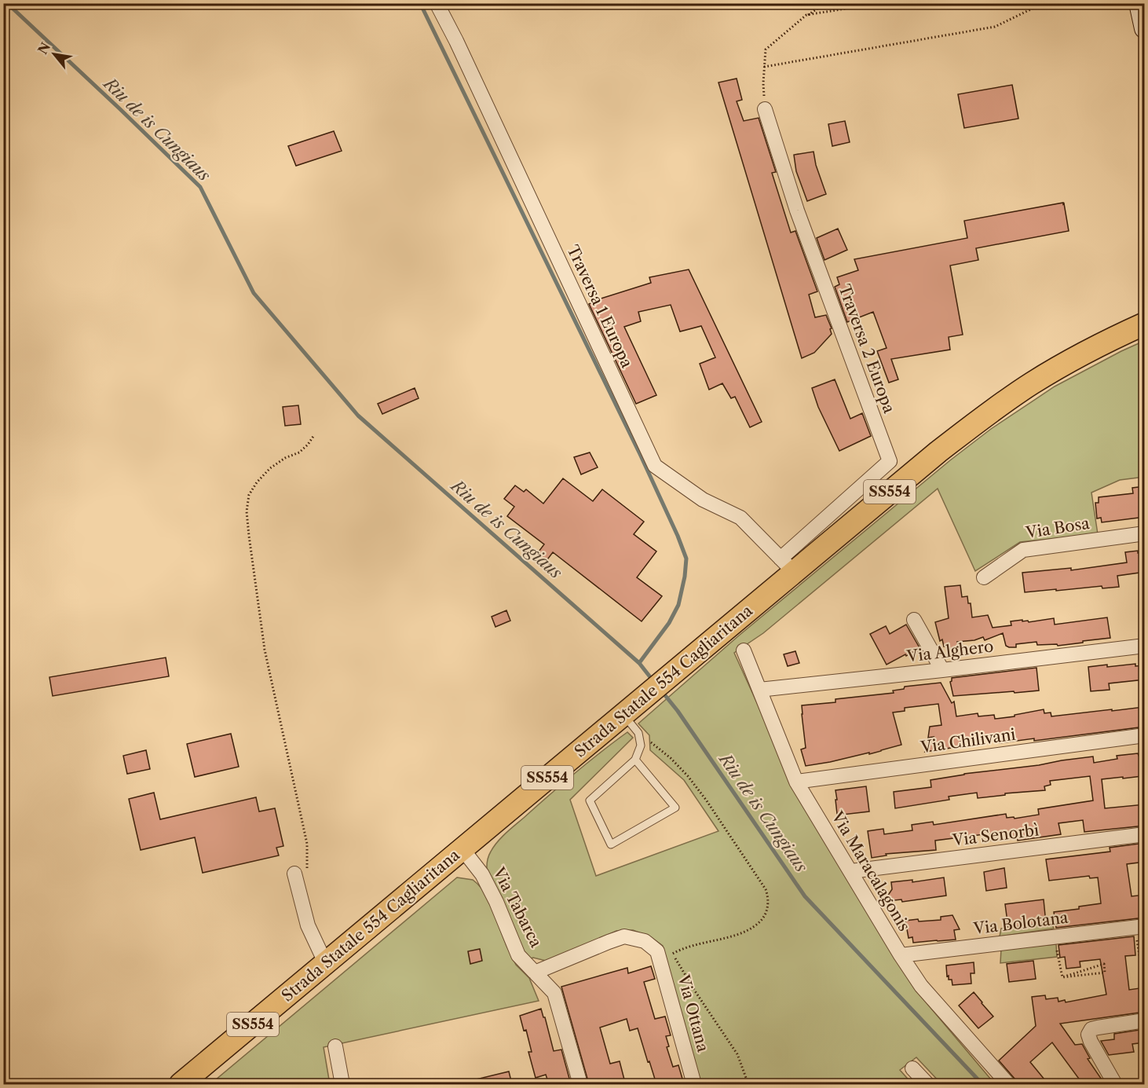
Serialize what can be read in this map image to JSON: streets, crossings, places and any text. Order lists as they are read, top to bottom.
{
  "streets": {
    "main road": ["SS554", "Strada Statale 554 Cagliaritana"],
    "street": [
      "Traversa 1 Europa",
      "Traversa 2 Europa",
      "Via Bosa",
      "Via Alghero",
      "Via Chilivani",
      "Via Senorbì",
      "Via Maracalagonis",
      "Via Tabarca",
      "Via Bolotana",
      "Via Ottana"
    ]
  },
  "crossings": [
    ["Traversa 1 Europa", "Traversa 2 Europa"],
    ["Traversa 1 Europa", "Strada Statale 554 Cagliaritana"],
    ["Traversa 2 Europa", "Strada Statale 554 Cagliaritana"],
    ["Via Alghero", "Via Maracalagonis"],
    ["Strada Statale 554 Cagliaritana", "Via Tabarca"],
    ["Via Chilivani", "Via Maracalagonis"],
    ["Via Senorbì", "Via Maracalagonis"],
    ["Via Maracalagonis", "Via Bolotana"]
  ],
  "water": ["Riu de is Cungiaus"],
  "north": "top left"
}
